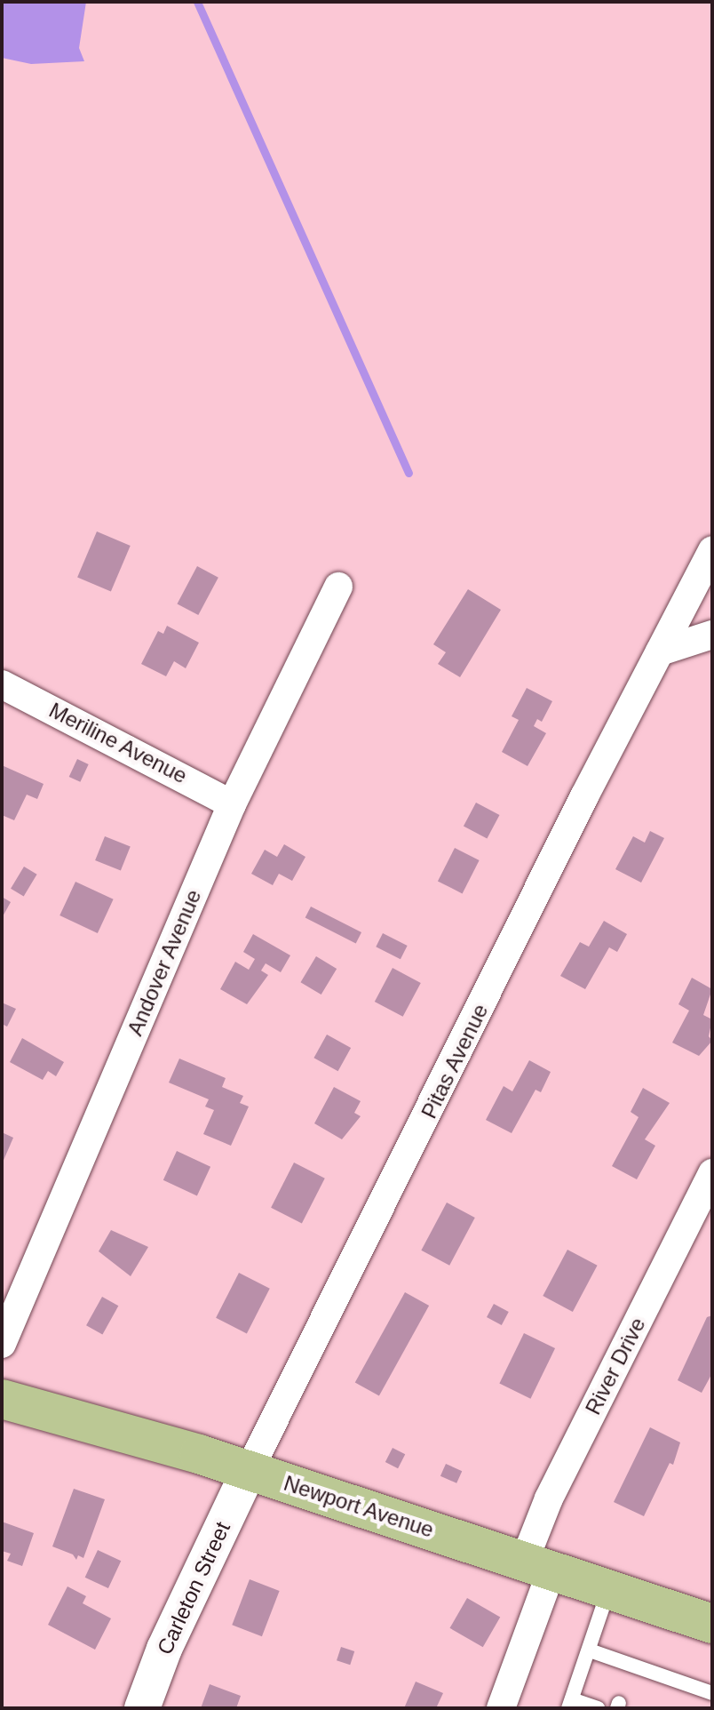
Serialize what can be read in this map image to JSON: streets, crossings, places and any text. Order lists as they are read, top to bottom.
{
  "streets": {
    "main road": ["Newport Avenue"],
    "street": [
      "Meriline Avenue",
      "Andover Avenue",
      "Pitas Avenue",
      "River Drive",
      "Carleton Street"
    ]
  },
  "crossings": [
    ["Meriline Avenue", "Andover Avenue"],
    ["Pitas Avenue", "Newport Avenue"],
    ["Pitas Avenue", "Carleton Street"],
    ["River Drive", "Newport Avenue"],
    ["Newport Avenue", "Carleton Street"]
  ]
}
